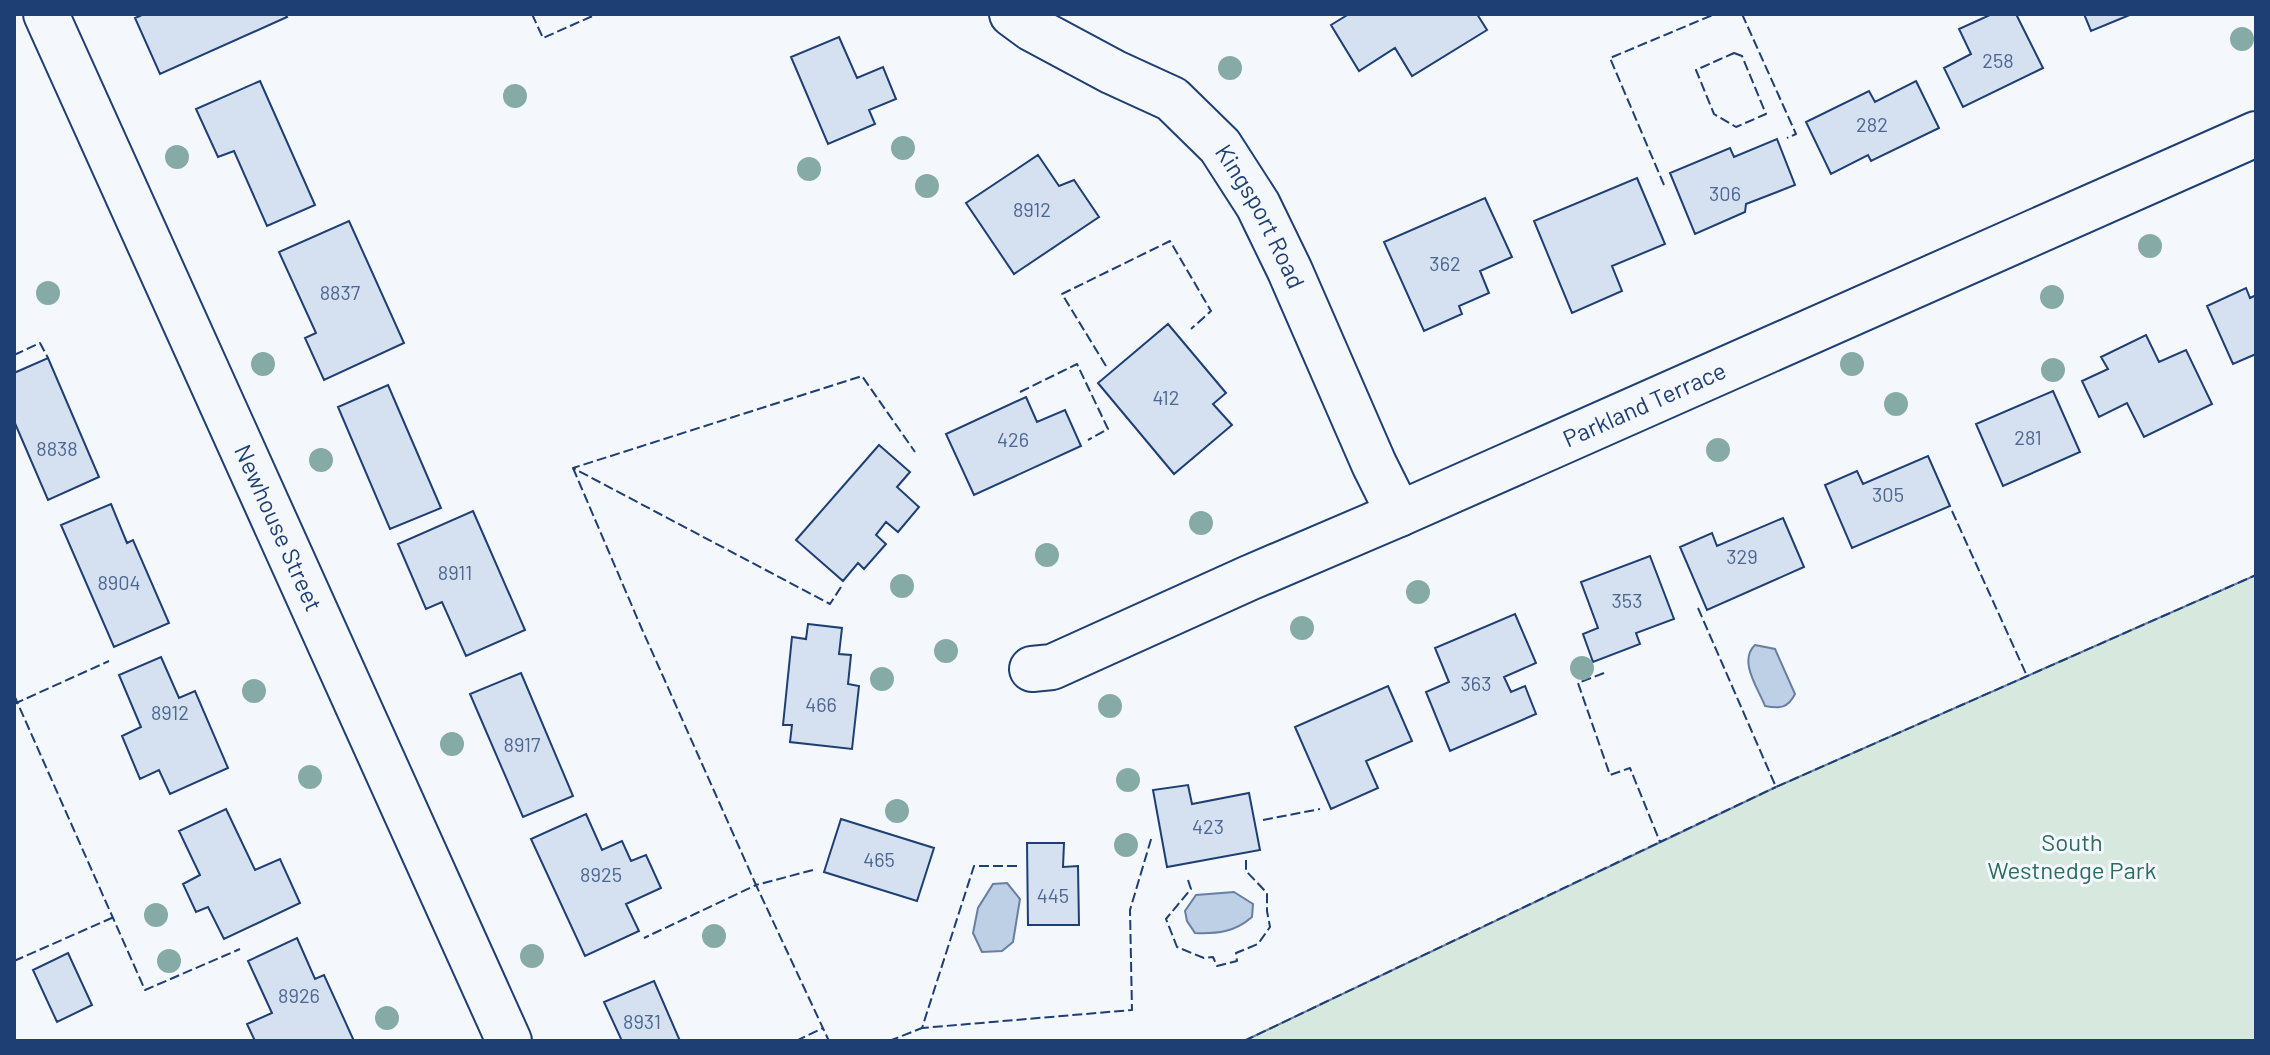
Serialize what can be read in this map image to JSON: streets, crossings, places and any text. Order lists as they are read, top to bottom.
{
  "streets": {
    "street": ["Kingsport Road", "Parkland Terrace", "Newhouse Street"]
  },
  "crossings": [
    ["Kingsport Road", "Parkland Terrace"]
  ],
  "parks": ["South Westnedge Park"],
  "house_numbers": [
    "258",
    "282",
    "306",
    "8912",
    "362",
    "8837",
    "412",
    "281",
    "426",
    "8838",
    "305",
    "329",
    "8911",
    "8904",
    "353",
    "363",
    "466",
    "8912",
    "8917",
    "423",
    "465",
    "8925",
    "445",
    "8926",
    "8931"
  ]
}
